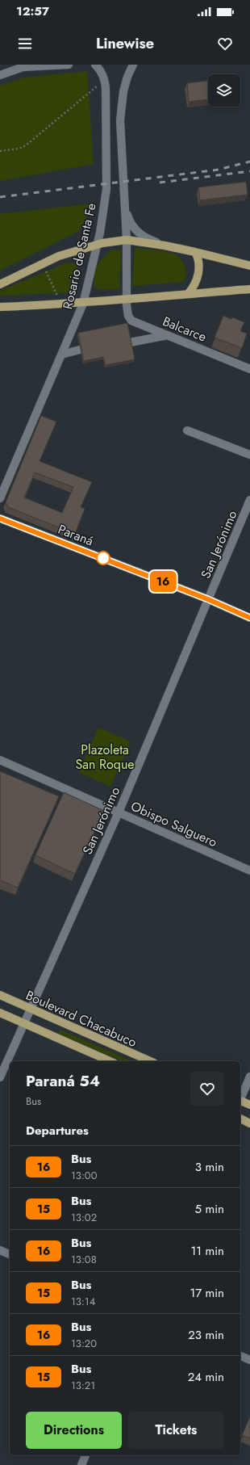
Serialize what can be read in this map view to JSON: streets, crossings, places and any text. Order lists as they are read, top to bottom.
{
  "streets": {
    "main road": ["Boulevard Chacabuco"],
    "street": [
      "Rosario de Santa Fe",
      "Balcarce",
      "Paraná",
      "San Jerónimo",
      "Obispo Salguero"
    ]
  },
  "crossings": [
    ["Paraná", "San Jerónimo"],
    ["San Jerónimo", "Obispo Salguero"],
    ["San Jerónimo", "Boulevard Chacabuco"]
  ],
  "parks": ["Plazoleta San Roque"],
  "lines": ["bus line 16"],
  "page": {
    "status": "12:57",
    "header": "Linewise",
    "on_map": "16",
    "heading": [
      ["Paraná 54", "Bus"],
      "Departures"
    ],
    "list": [
      {
        "mark": "16",
        "name": "Bus",
        "note": "13:00",
        "value": "3 min"
      },
      {
        "mark": "15",
        "name": "Bus",
        "note": "13:02",
        "value": "5 min"
      },
      {
        "mark": "16",
        "name": "Bus",
        "note": "13:08",
        "value": "11 min"
      },
      {
        "mark": "15",
        "name": "Bus",
        "note": "13:14",
        "value": "17 min"
      },
      {
        "mark": "16",
        "name": "Bus",
        "note": "13:20",
        "value": "23 min"
      },
      {
        "mark": "15",
        "name": "Bus",
        "note": "13:21",
        "value": "24 min"
      }
    ],
    "buttons": ["Directions", "Tickets"]
  }
}
